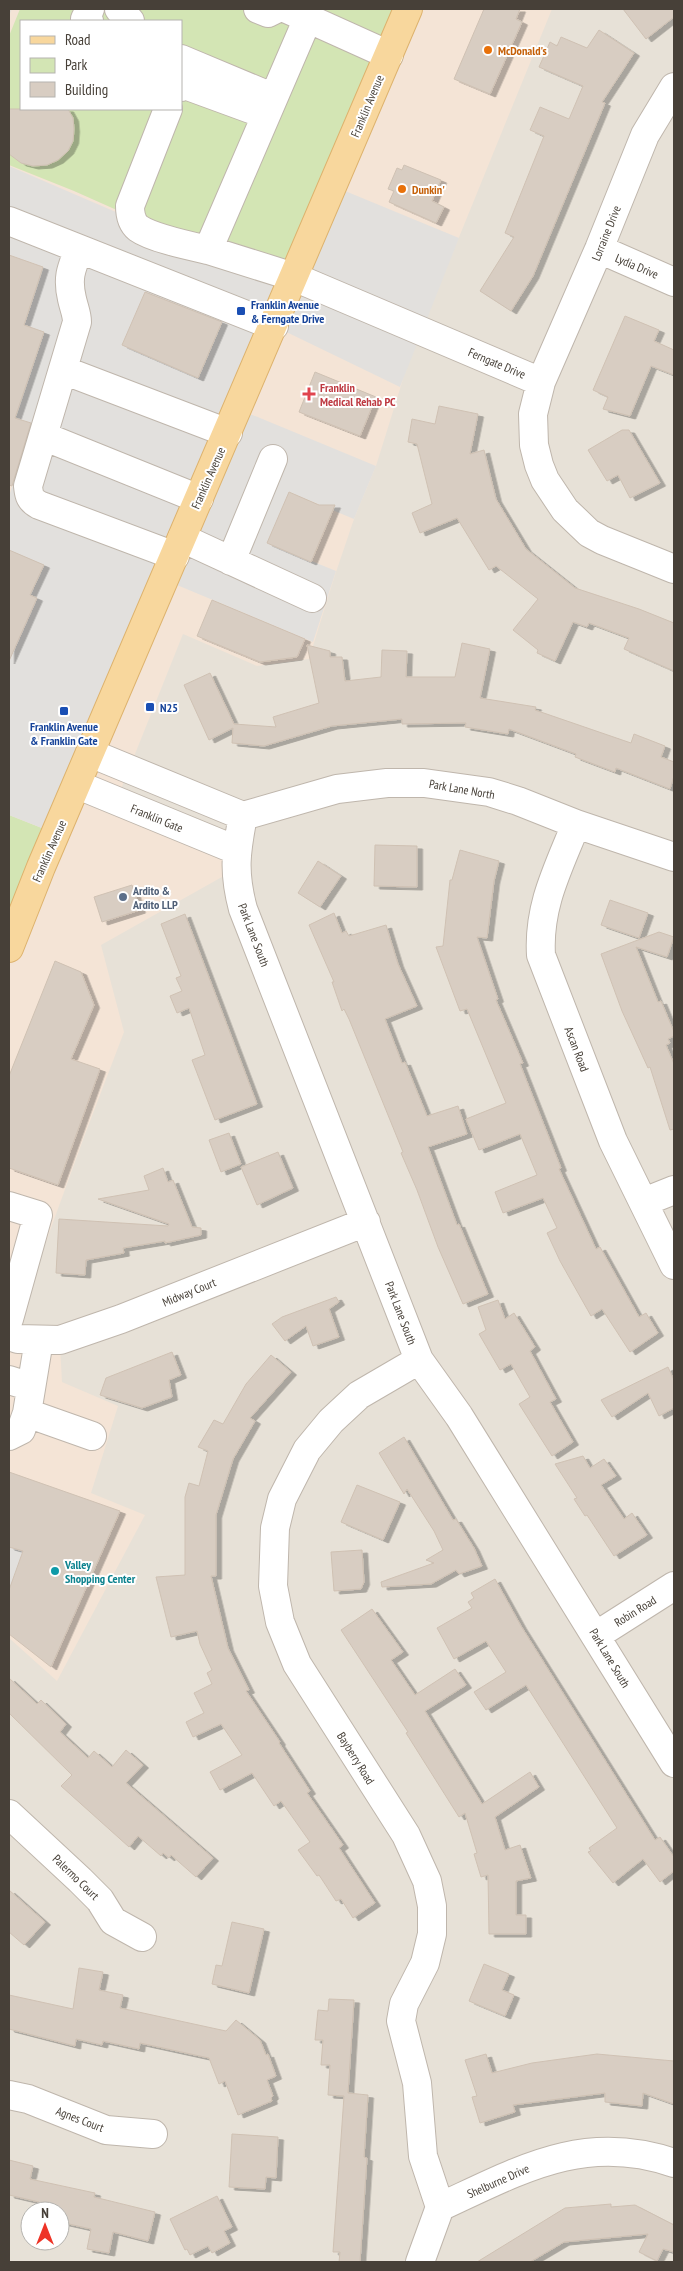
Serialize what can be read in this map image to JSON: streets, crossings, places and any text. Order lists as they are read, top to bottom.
{
  "streets": {
    "main road": ["Franklin Avenue"],
    "street": [
      "Lorraine Drive",
      "Lydia Drive",
      "Ferngate Drive",
      "Park Lane North",
      "Franklin Gate",
      "Park Lane South",
      "Ascan Road",
      "Midway Court",
      "Robin Road",
      "Bayberry Road",
      "Palermo Court",
      "Agnes Court",
      "Shelburne Drive"
    ]
  },
  "crossings": [
    ["Franklin Avenue", "Ferngate Drive"],
    ["Franklin Avenue", "Franklin Gate"],
    ["Lorraine Drive", "Lydia Drive"],
    ["Lorraine Drive", "Ferngate Drive"],
    ["Park Lane North", "Park Lane South"],
    ["Park Lane North", "Ascan Road"],
    ["Franklin Gate", "Park Lane South"],
    ["Park Lane South", "Midway Court"],
    ["Park Lane South", "Robin Road"],
    ["Park Lane South", "Bayberry Road"],
    ["Bayberry Road", "Shelburne Drive"]
  ],
  "places": {
    "other": [
      "McDonald's",
      "Dunkin'",
      "Ardito & Ardito LLP",
      "Valley Shopping Center"
    ],
    "transit": ["Franklin Avenue & Ferngate Drive", "N25", "Franklin Avenue & Franklin Gate"],
    "health": ["Franklin Medical Rehab PC"]
  },
  "legend": ["Road", "Park", "Building"],
  "north": "top"
}
